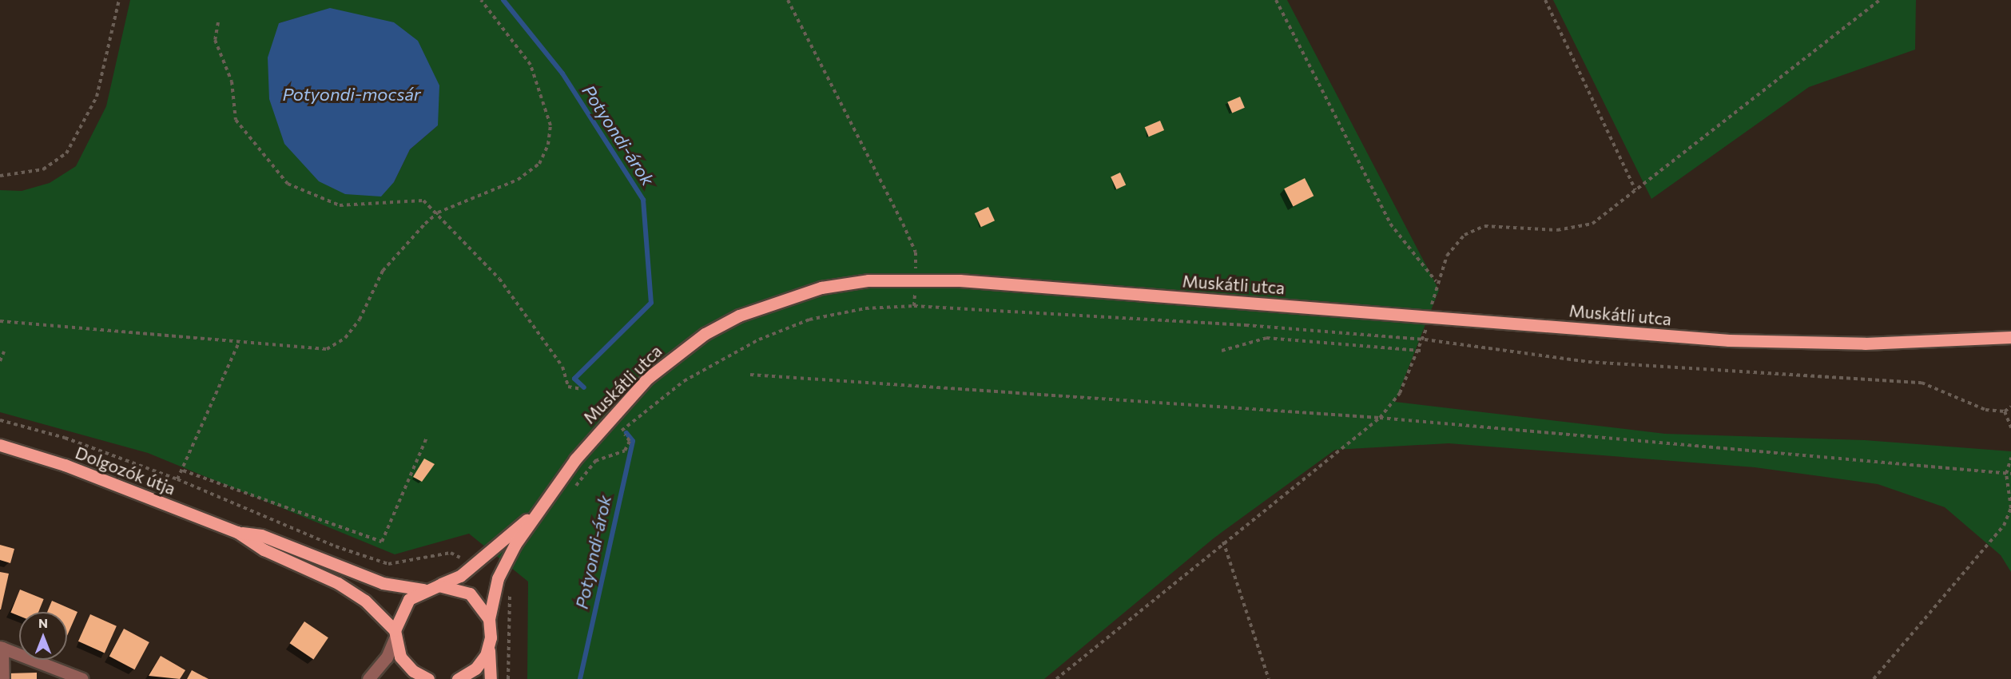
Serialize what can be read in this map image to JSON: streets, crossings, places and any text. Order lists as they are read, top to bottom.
{
  "streets": {
    "main road": ["Muskátli utca", "Dolgozók útja"]
  },
  "crossings": [
    ["Muskátli utca", "Dolgozók útja"]
  ],
  "water": ["Potyondi-mocsár", "Potyondi-árok"],
  "north": "top"
}
